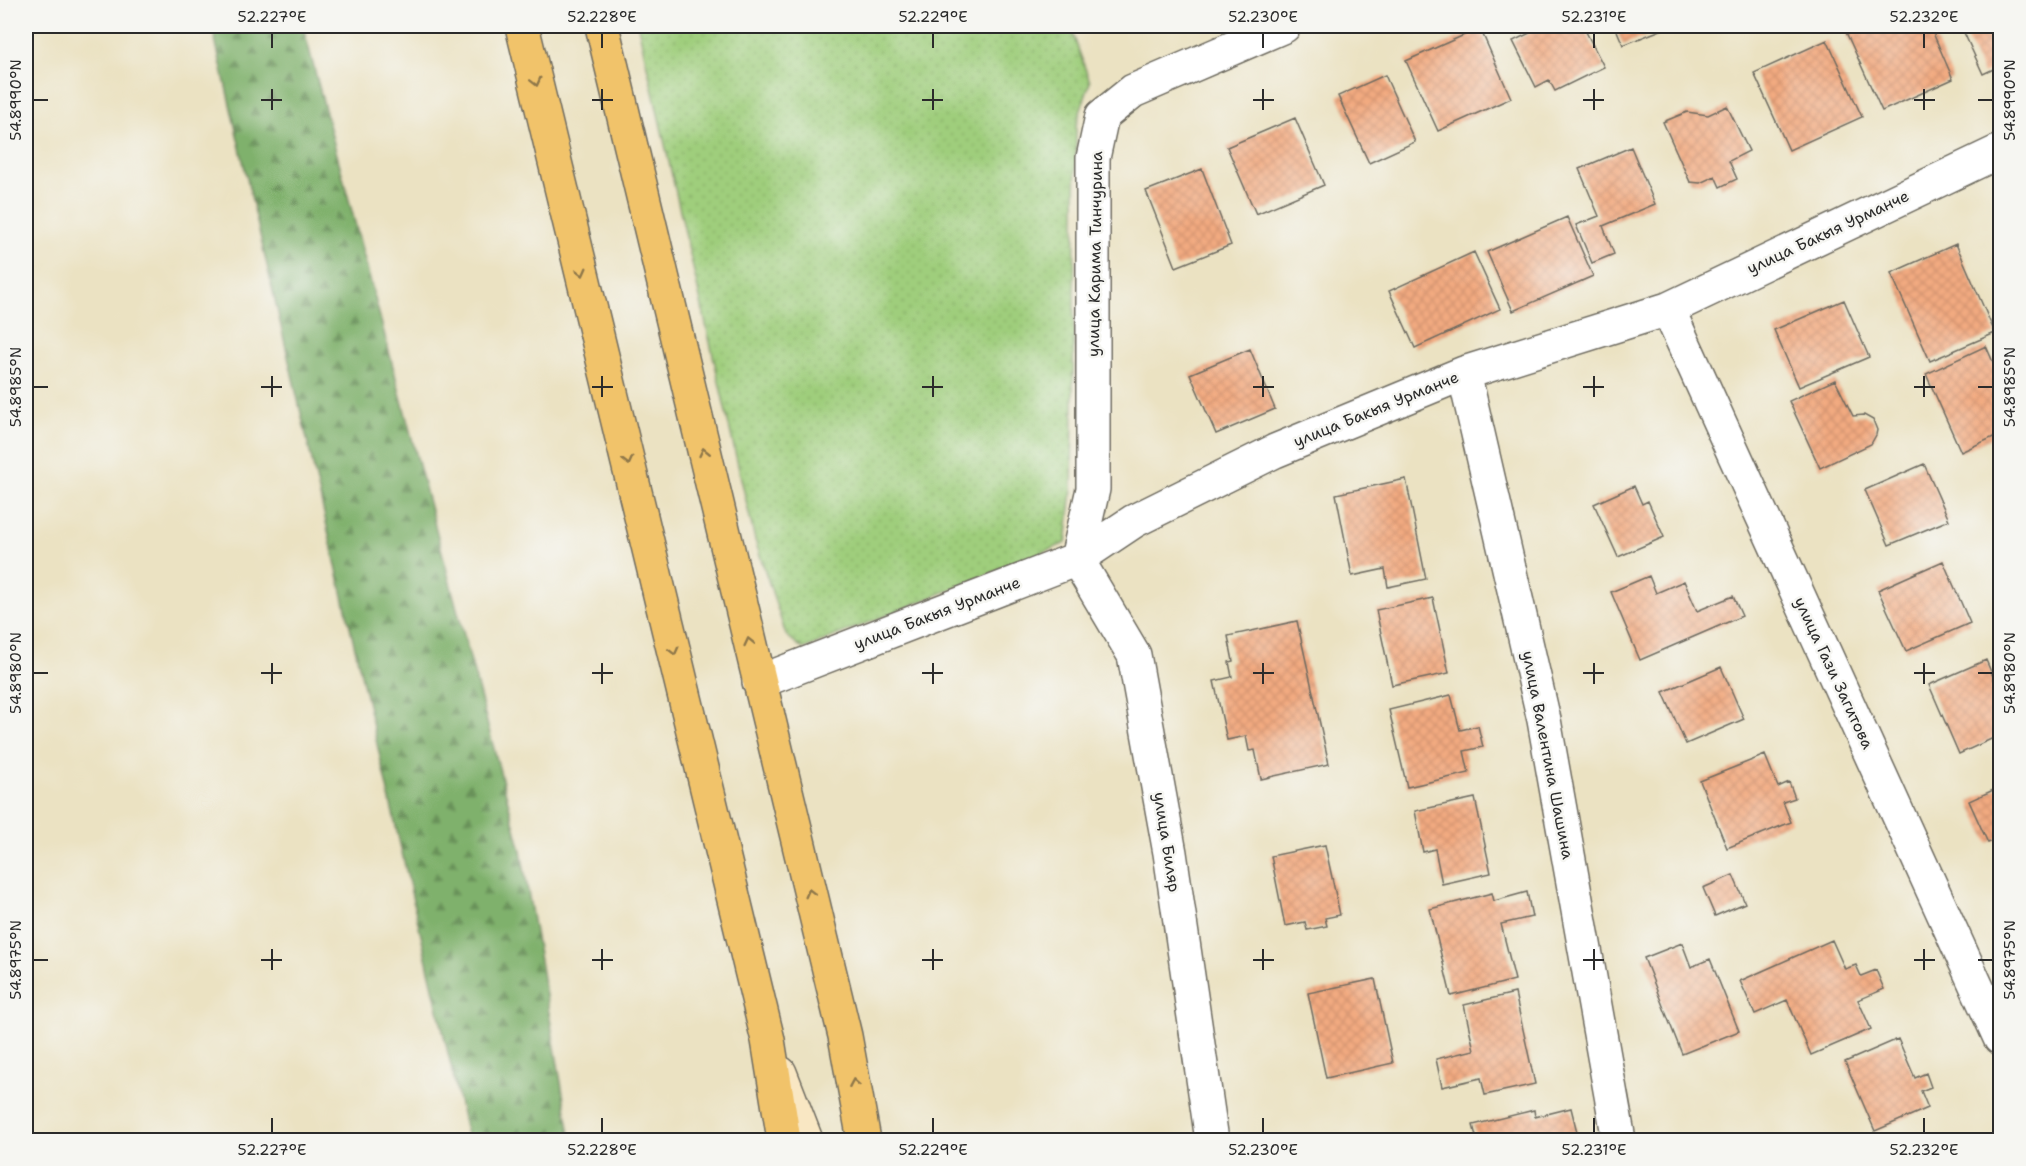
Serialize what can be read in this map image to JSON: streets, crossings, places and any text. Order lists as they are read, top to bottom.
{
  "streets": {
    "street": [
      "улица Бакыя Урманче",
      "улица Карима Тинчурина",
      "улица Гази Загитова",
      "улица Валентина Шашина",
      "улица Биляр"
    ]
  },
  "crossings": [
    ["улица Бакыя Урманче", "улица Карима Тинчурина"],
    ["улица Бакыя Урманче", "улица Гази Загитова"],
    ["улица Бакыя Урманче", "улица Валентина Шашина"],
    ["улица Бакыя Урманче", "улица Биляр"],
    ["улица Карима Тинчурина", "улица Биляр"]
  ],
  "coordinates": [
    "52.227°E",
    "52.228°E",
    "52.229°E",
    "52.230°E",
    "52.231°E",
    "52.232°E",
    "54.8990°N",
    "54.8985°N",
    "54.8980°N",
    "54.8975°N"
  ]
}
